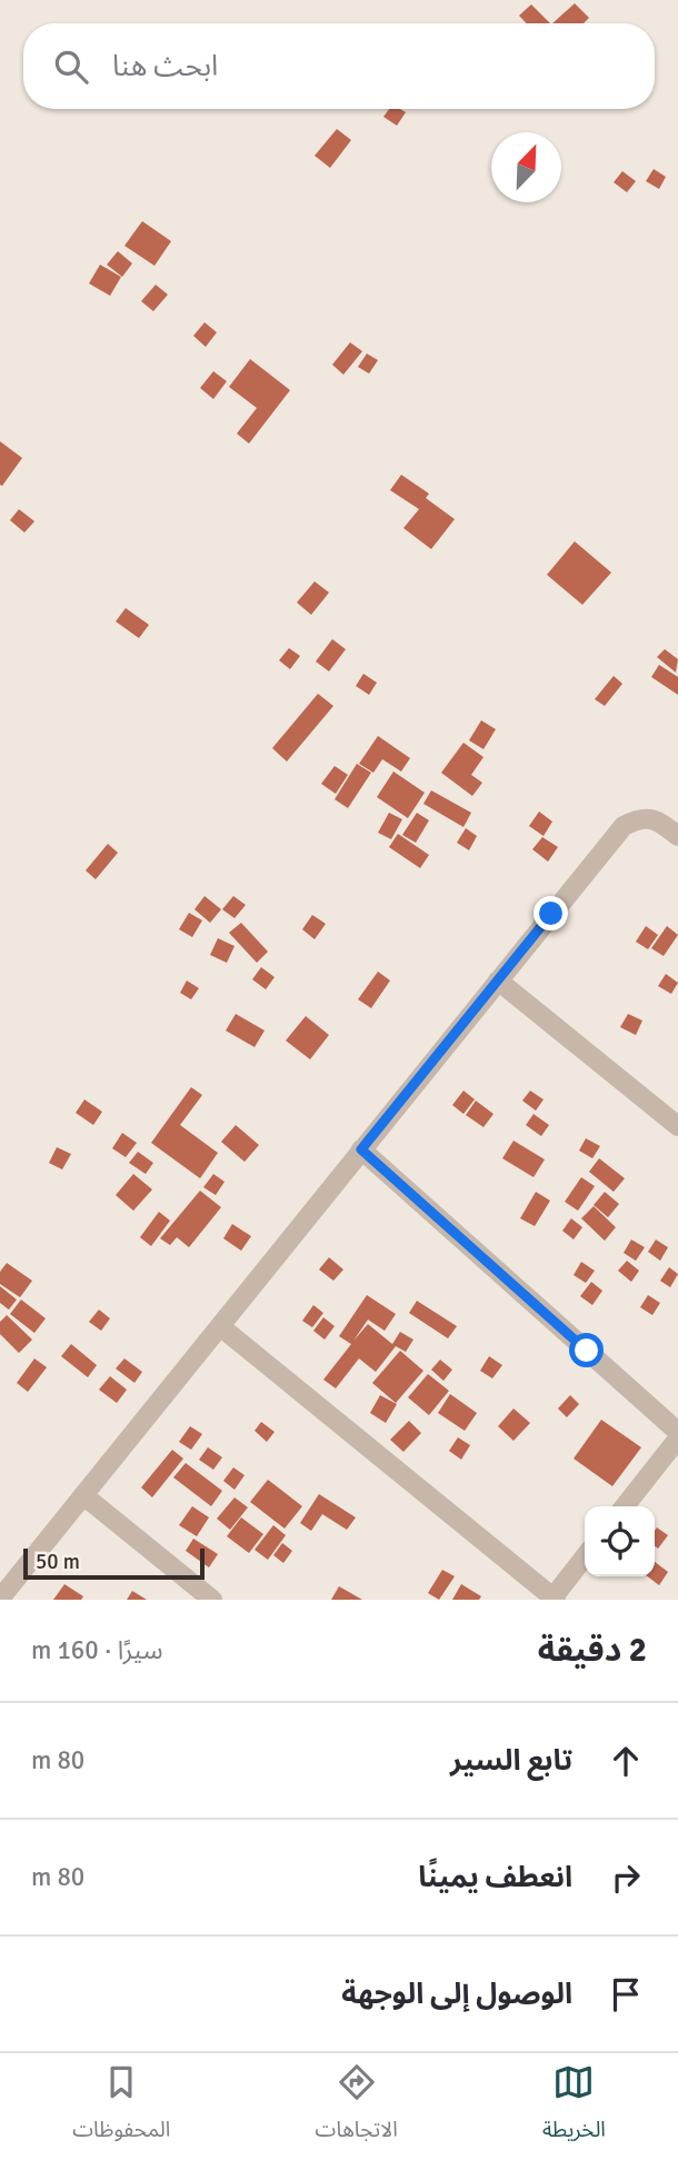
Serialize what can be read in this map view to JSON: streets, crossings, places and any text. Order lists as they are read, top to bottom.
{
  "scale_bar": "50 m",
  "north": "top right",
  "page": {
    "search": "ابحث هنا",
    "scale": "50 m",
    "heading": ["2 دقيقة", "سيرًا · 160 m"],
    "list": [
      ["تابع السير", "80 m"],
      ["انعطف يمينًا", "80 m"],
      "الوصول إلى الوجهة"
    ],
    "nav": ["الخريطة", "الاتجاهات", "المحفوظات"]
  }
}
